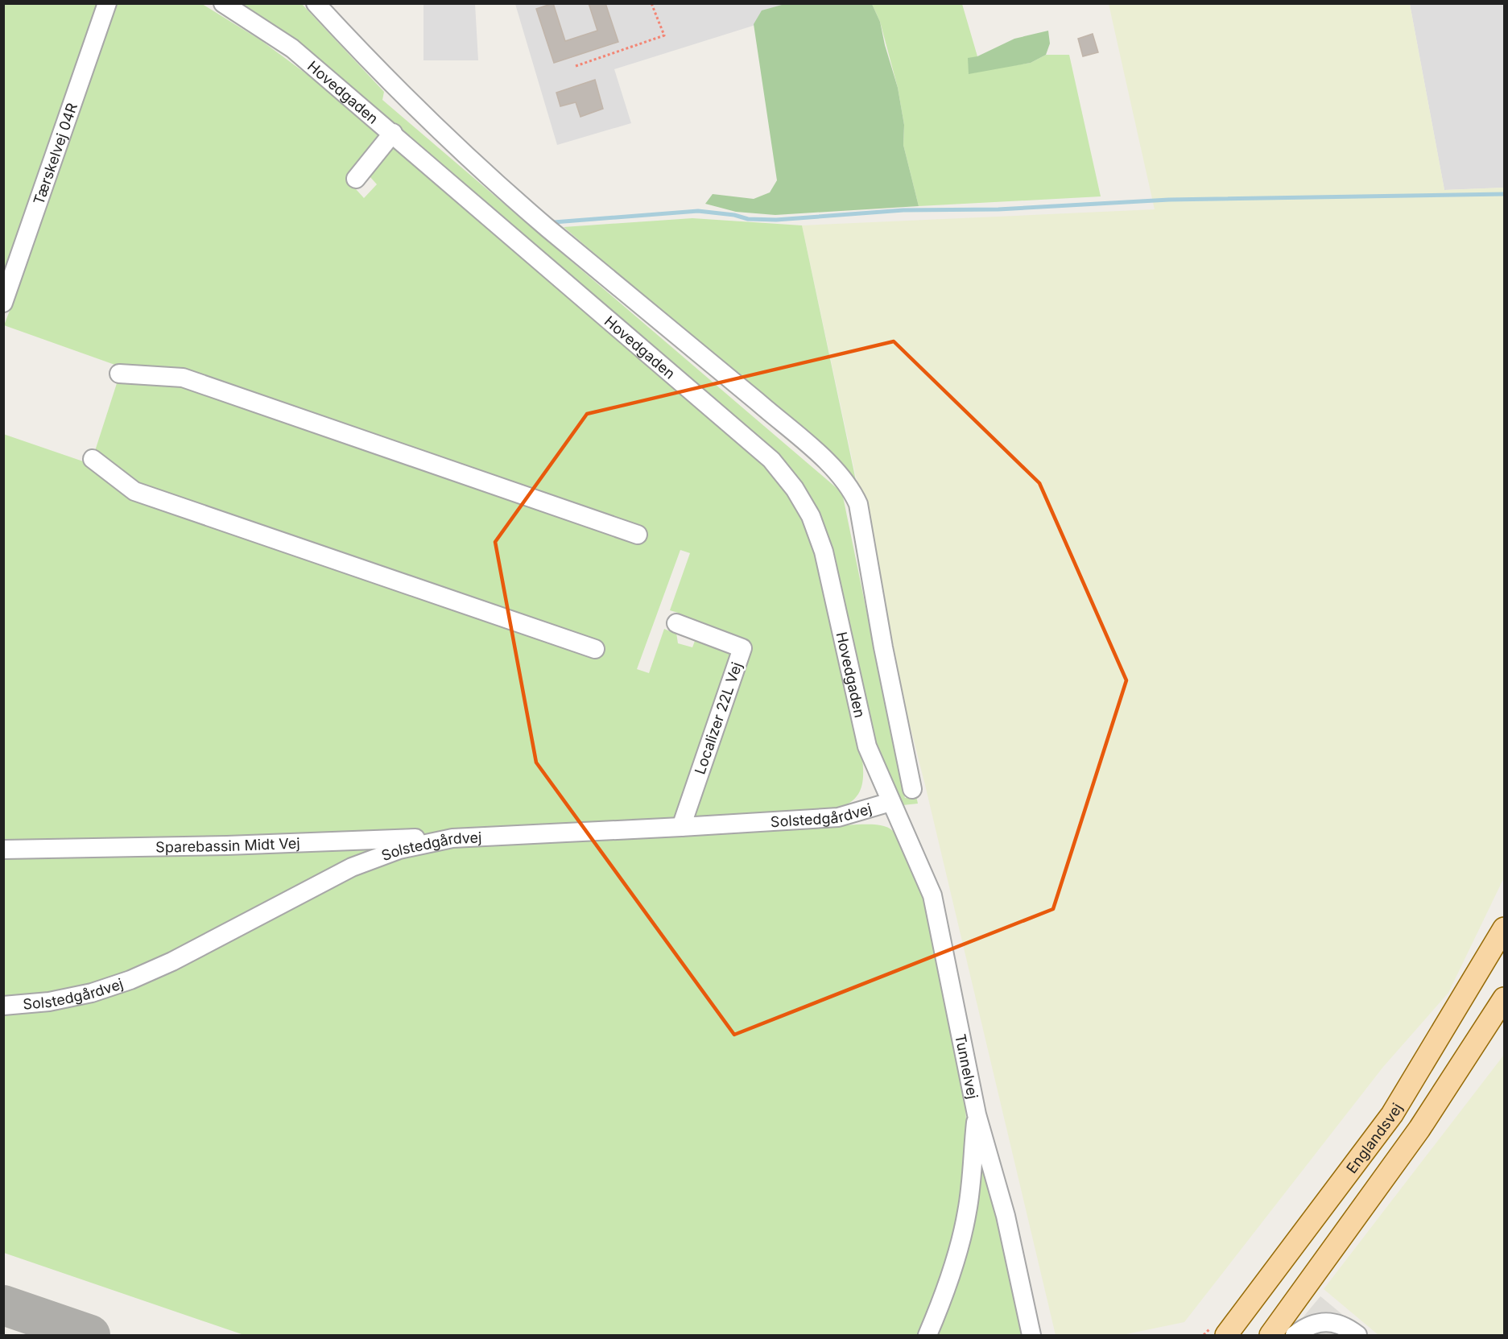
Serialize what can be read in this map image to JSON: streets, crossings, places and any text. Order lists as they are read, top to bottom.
{
  "streets": {
    "main road": ["Englandsvej"],
    "lane": [
      "Hovedgaden",
      "Tærskelvej 04R",
      "Localizer 22L Vej",
      "Solstedgårdvej",
      "Sparebassin Midt Vej",
      "Tunnelvej"
    ]
  },
  "crossings": [
    ["Hovedgaden", "Solstedgårdvej"],
    ["Hovedgaden", "Tunnelvej"],
    ["Localizer 22L Vej", "Solstedgårdvej"],
    ["Solstedgårdvej", "Sparebassin Midt Vej"],
    ["Solstedgårdvej", "Tunnelvej"]
  ]
}
